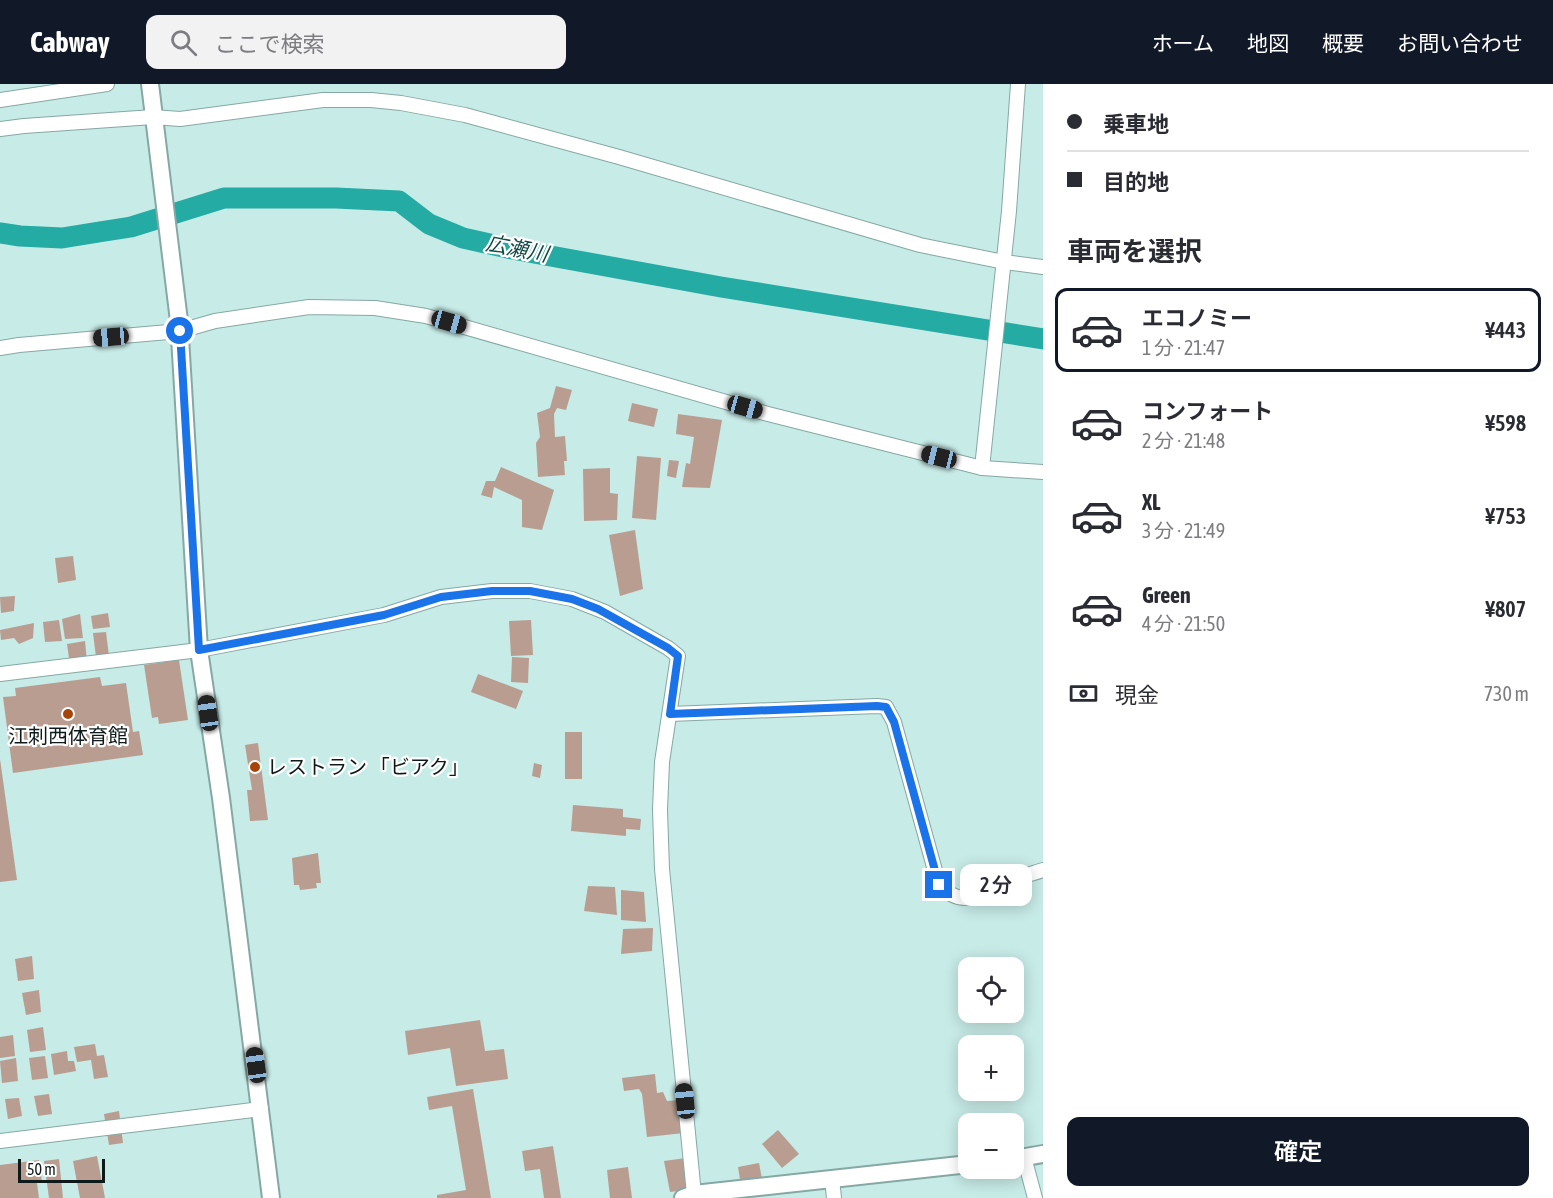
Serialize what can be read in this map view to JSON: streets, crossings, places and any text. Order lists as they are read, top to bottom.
{
  "water": ["広瀬川"],
  "places": ["江刺西体育館", "レストラン 「ビアク」"],
  "scale_bar": "50 m",
  "page": {
    "header": "Cabway",
    "search": "ここで検索",
    "nav": [
      "ホーム",
      "地図",
      "概要",
      "お問い合わせ"
    ],
    "banner": ["乗車地", "目的地"],
    "heading": "車両を選択",
    "list": [
      {
        "name": "エコノミー",
        "note": "1 分 · 21:47",
        "value": "¥443"
      },
      {
        "name": "コンフォート",
        "note": "2 分 · 21:48",
        "value": "¥598"
      },
      {
        "name": "XL",
        "note": "3 分 · 21:49",
        "value": "¥753"
      },
      {
        "name": "Green",
        "note": "4 分 · 21:50",
        "value": "¥807"
      }
    ],
    "pay": ["現金", "730 m"],
    "bubble": "2 分",
    "map_buttons": ["+", "−"],
    "buttons": "確定",
    "scale": "50 m"
  }
}
